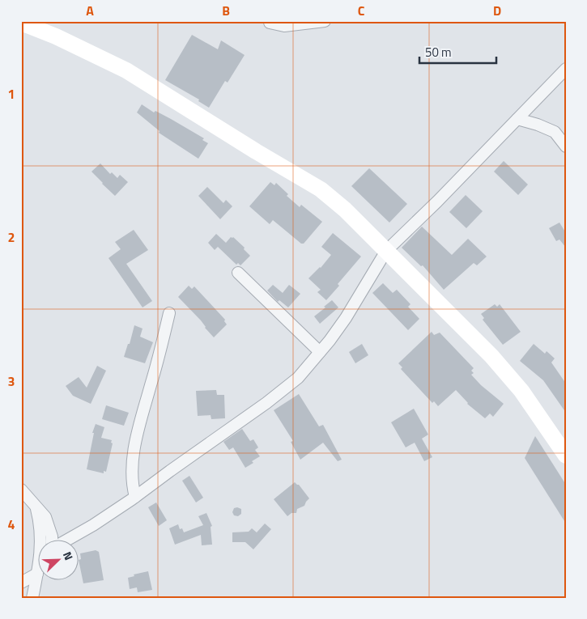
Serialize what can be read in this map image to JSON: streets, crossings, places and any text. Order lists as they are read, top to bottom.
{
  "scale_bar": "50 m",
  "north": "top right",
  "grid": {
    "columns": [
      "A",
      "B",
      "C",
      "D"
    ],
    "rows": [
      "1",
      "2",
      "3",
      "4"
    ]
  }
}
